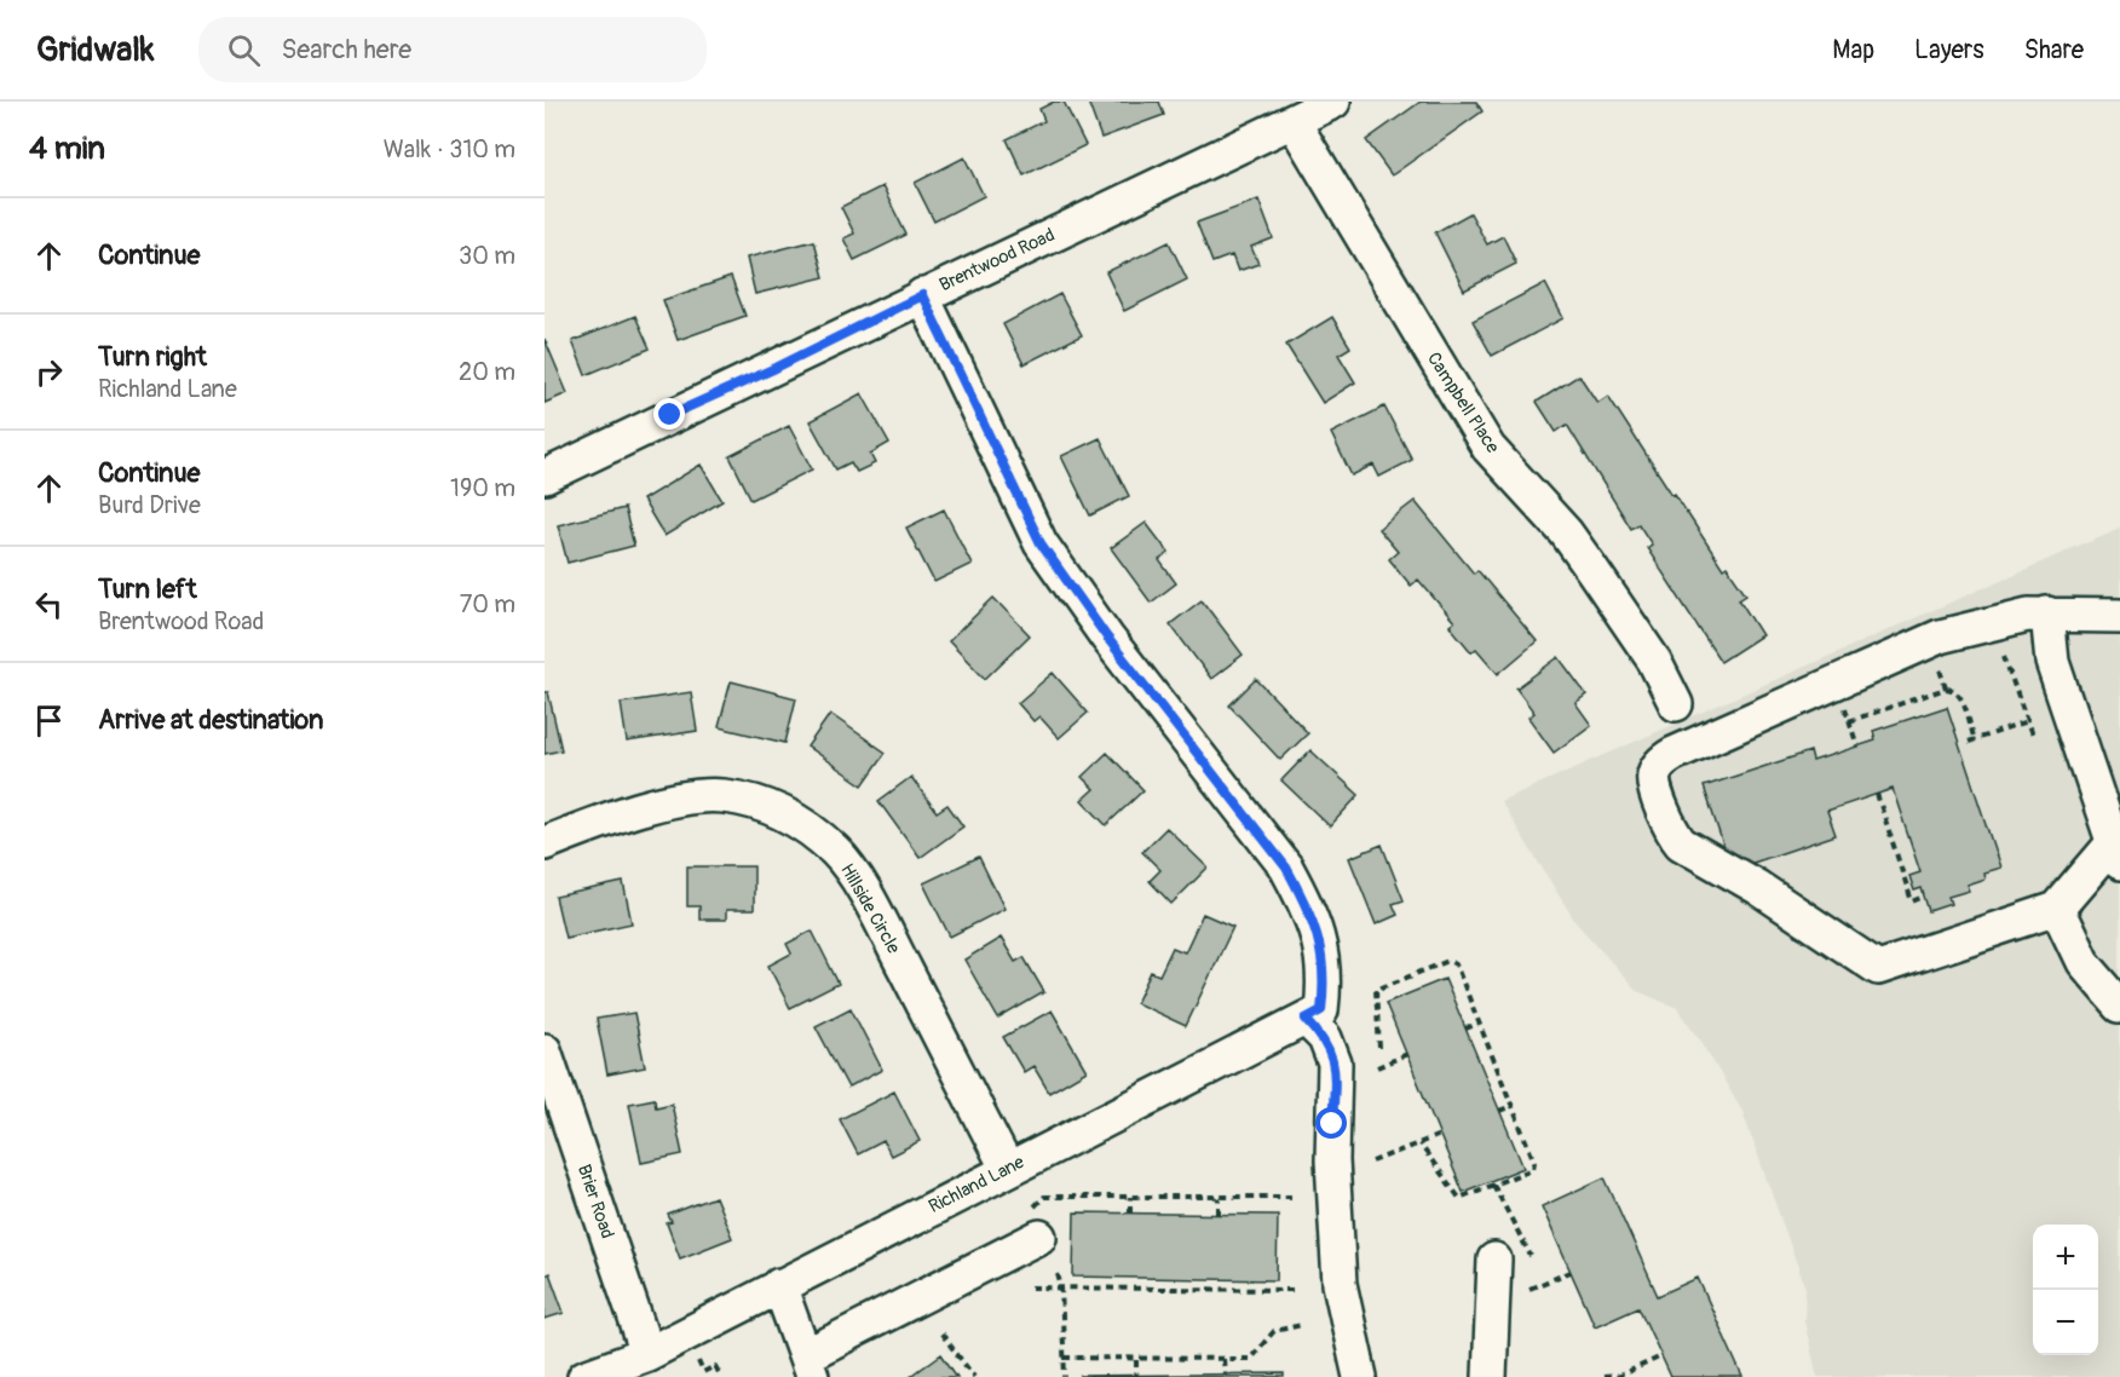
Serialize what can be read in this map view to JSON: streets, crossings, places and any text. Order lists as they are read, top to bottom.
{
  "streets": {
    "street": [
      "Brentwood Road",
      "Campbell Place",
      "Hillside Circle",
      "Richland Lane",
      "Brier Road"
    ]
  },
  "crossings": [
    ["Brentwood Road", "Campbell Place"],
    ["Brentwood Road", "Richland Lane"],
    ["Hillside Circle", "Richland Lane"],
    ["Richland Lane", "Brier Road"]
  ],
  "page": {
    "header": "Gridwalk",
    "search": "Search here",
    "nav": ["Map", "Layers", "Share"],
    "heading": ["4 min", "Walk · 310 m"],
    "list": [
      ["Continue", "30 m"],
      ["Turn right", "Richland Lane", "20 m"],
      ["Continue", "Burd Drive", "190 m"],
      ["Turn left", "Brentwood Road", "70 m"],
      "Arrive at destination"
    ],
    "map_buttons": ["+", "−"]
  }
}
